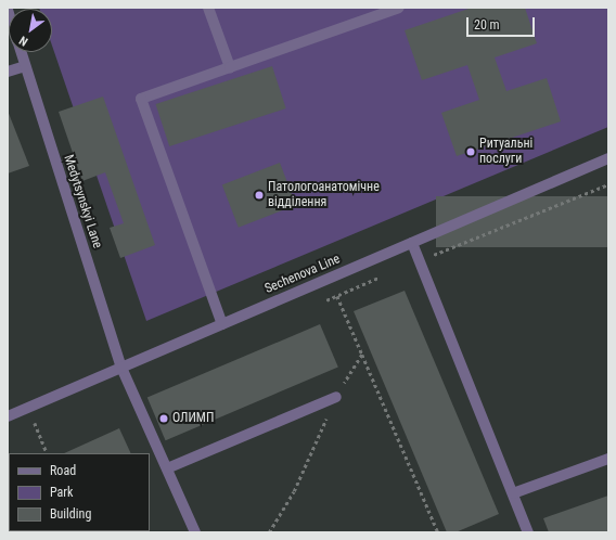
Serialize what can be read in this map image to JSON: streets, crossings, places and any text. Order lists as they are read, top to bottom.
{
  "streets": {
    "street": ["Medytsynskyi Lane", "Sechenova Line"]
  },
  "crossings": [
    ["Medytsynskyi Lane", "Sechenova Line"]
  ],
  "places": ["Ритуальні послуги", "Патологоанатомічне відділення", "ОЛИМП"],
  "legend": ["Road", "Park", "Building"],
  "scale_bar": "20 m",
  "north": "bottom left"
}
